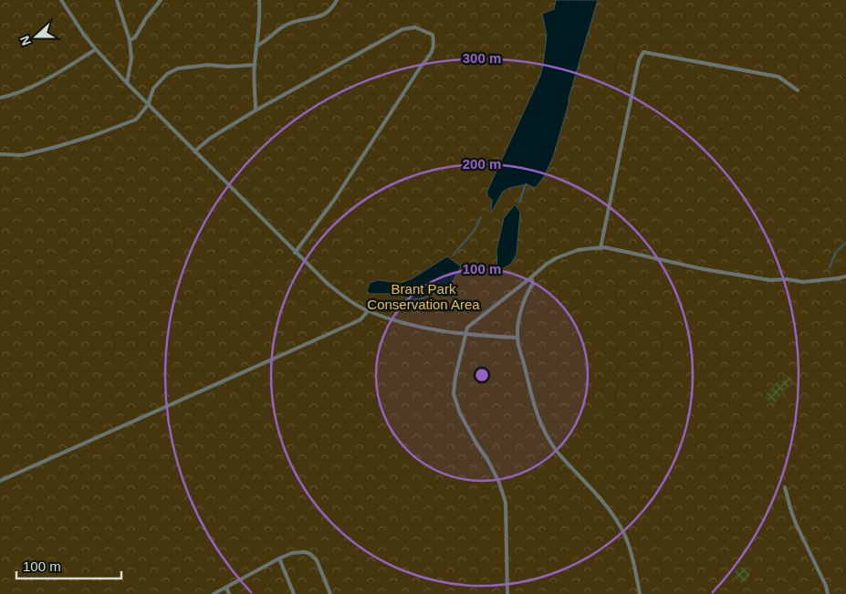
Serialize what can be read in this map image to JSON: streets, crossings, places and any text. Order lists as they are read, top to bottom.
{
  "parks": ["Brant Park Conservation Area"],
  "scale_bar": "100 m",
  "north": "left",
  "rings": ["300 m", "200 m", "100 m"]
}
